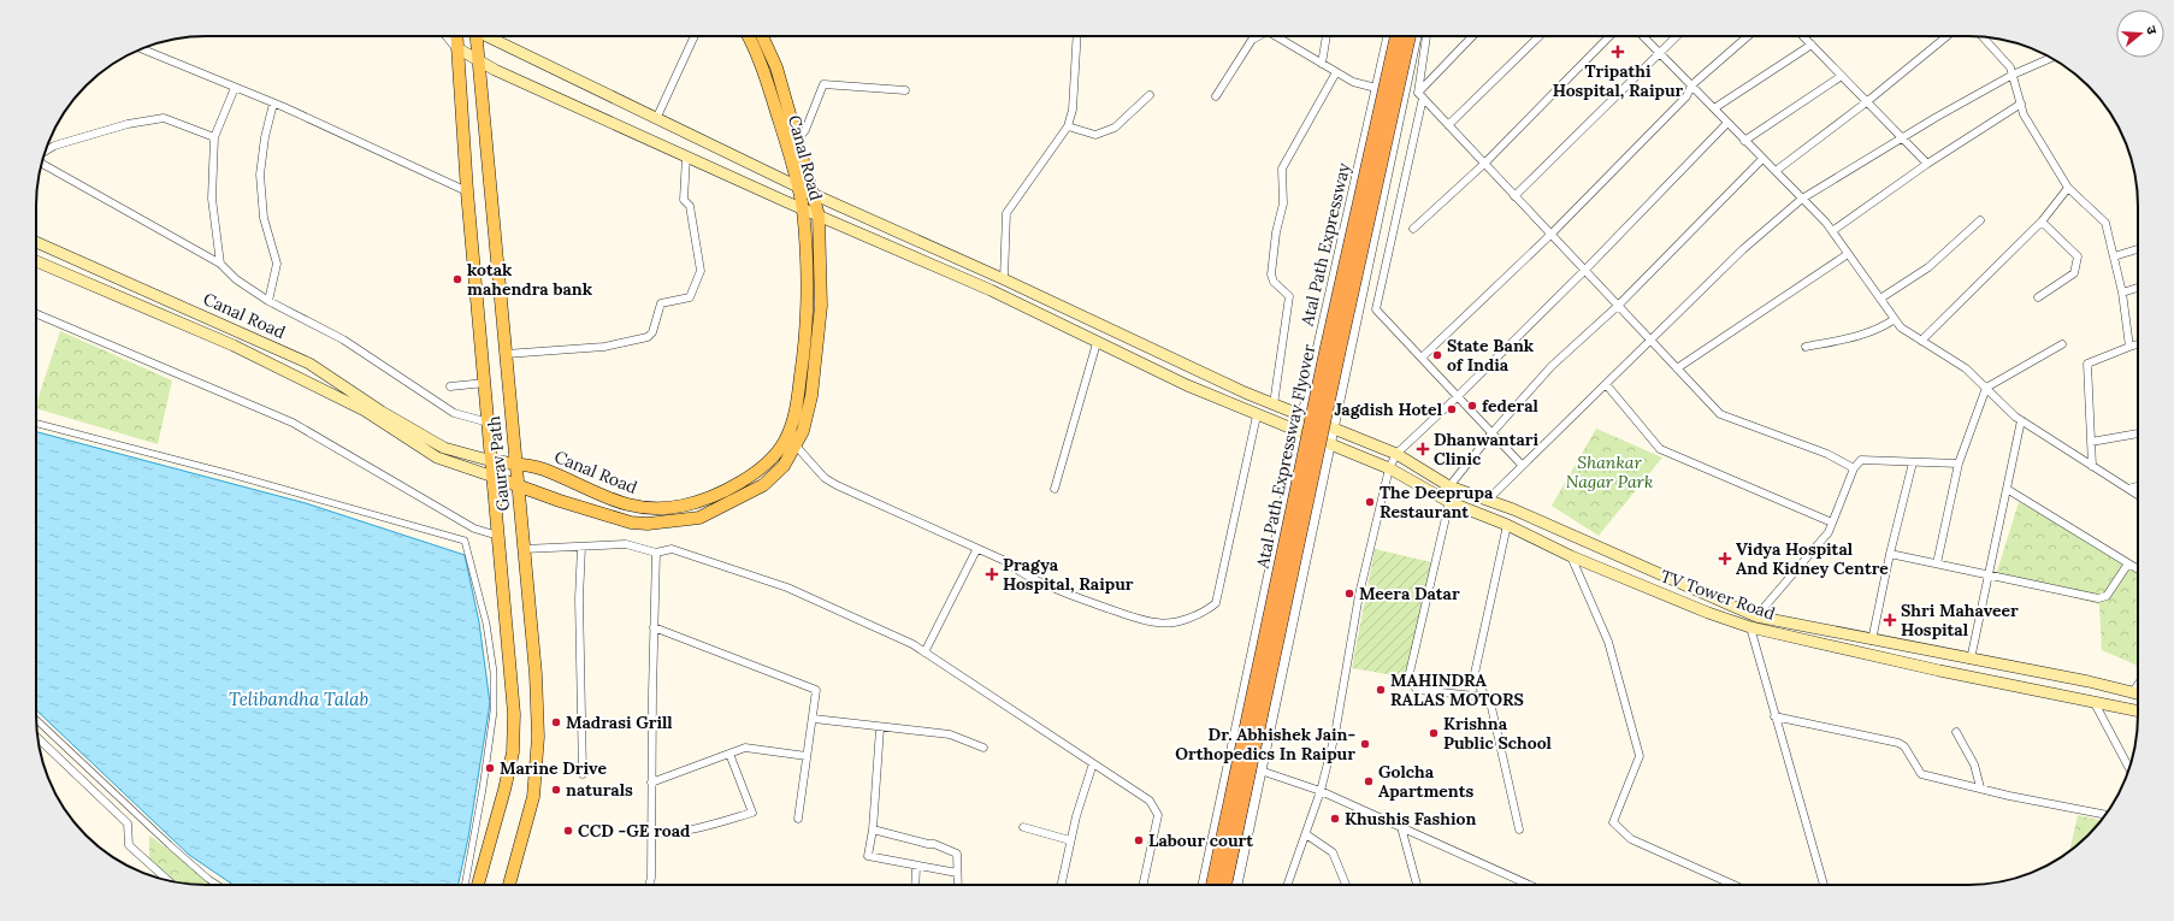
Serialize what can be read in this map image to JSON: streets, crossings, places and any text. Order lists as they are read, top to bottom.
{
  "streets": {
    "highway": ["Atal Path Expressway Flyover"],
    "main road": ["Canal Road", "Gaurav Path", "TV Tower Road"],
    "street": ["Atal Path Expressway"]
  },
  "crossings": [
    ["Canal Road", "Gaurav Path"],
    ["Canal Road", "TV Tower Road"],
    ["Atal Path Expressway", "TV Tower Road"],
    ["Gaurav Path", "TV Tower Road"]
  ],
  "water": ["Telibandha Talab"],
  "parks": ["Shankar Nagar Park"],
  "places": {
    "health": [
      "Tripathi Hospital, Raipur",
      "Dhanwantari Clinic",
      "Vidya Hospital And Kidney Centre",
      "Pragya Hospital, Raipur",
      "Shri Mahaveer Hospital"
    ],
    "other": [
      "kotak mahendra bank",
      "State Bank of India",
      "federal",
      "Jagdish Hotel",
      "The Deeprupa Restaurant",
      "Meera Datar",
      "MAHINDRA RALAS MOTORS",
      "Madrasi Grill",
      "Krishna Public School",
      "Dr. Abhishek Jain- Orthopedics In Raipur",
      "Marine Drive",
      "Golcha Apartments",
      "naturals",
      "Khushis Fashion",
      "CCD -GE road",
      "Labour court"
    ]
  },
  "north": "right"
}
